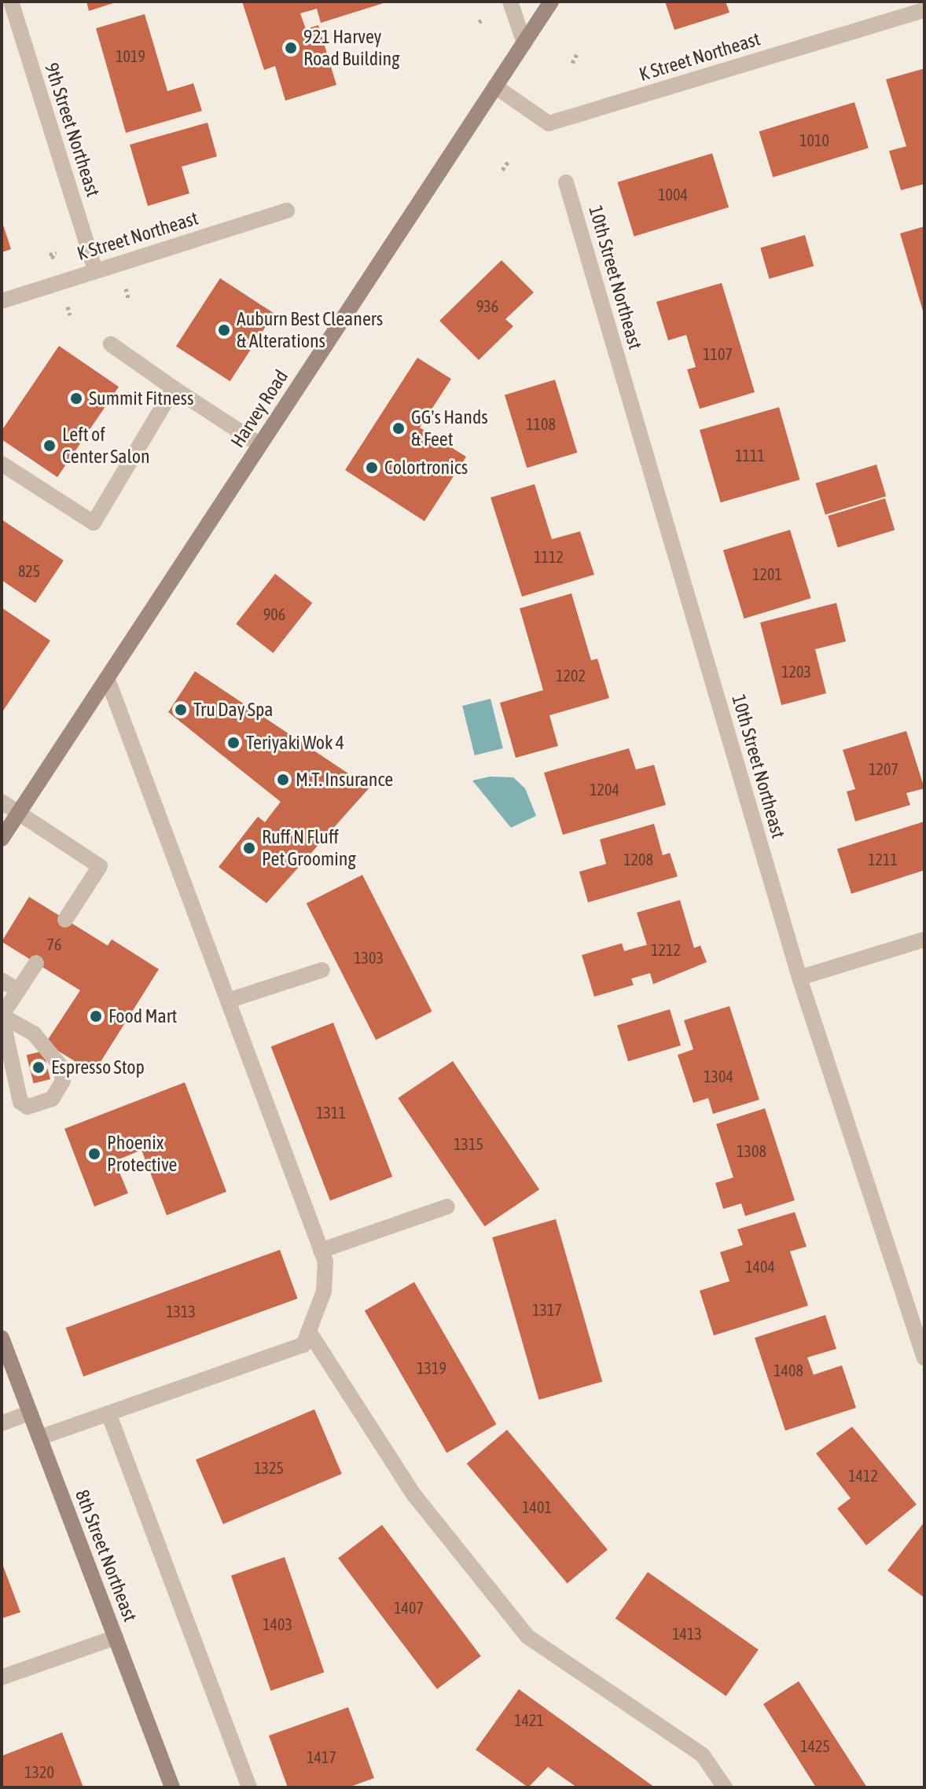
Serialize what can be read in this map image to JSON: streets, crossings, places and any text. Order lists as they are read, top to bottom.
{
  "streets": {
    "main road": ["Harvey Road", "8th Street Northeast"],
    "street": ["K Street Northeast", "9th Street Northeast", "10th Street Northeast"]
  },
  "crossings": [
    ["K Street Northeast", "9th Street Northeast"],
    ["K Street Northeast", "Harvey Road"]
  ],
  "places": [
    "921 Harvey Road Building",
    "Auburn Best Cleaners & Alterations",
    "Summit Fitness",
    "GG's Hands & Feet",
    "Left of Center Salon",
    "Colortronics",
    "Tru Day Spa",
    "Teriyaki Wok 4",
    "M.T. Insurance",
    "Ruff N Fluff Pet Grooming",
    "Food Mart",
    "Espresso Stop",
    "Phoenix Protective"
  ],
  "house_numbers": [
    "1019",
    "1010",
    "1004",
    "936",
    "1107",
    "1108",
    "1111",
    "1112",
    "825",
    "1201",
    "906",
    "1203",
    "1202",
    "1207",
    "1204",
    "1208",
    "1211",
    "76",
    "1212",
    "1303",
    "1304",
    "1311",
    "1315",
    "1308",
    "1404",
    "1317",
    "1313",
    "1319",
    "1408",
    "1325",
    "1412",
    "1401",
    "1407",
    "1403",
    "1413",
    "1421",
    "1425",
    "1417",
    "1320"
  ]
}
